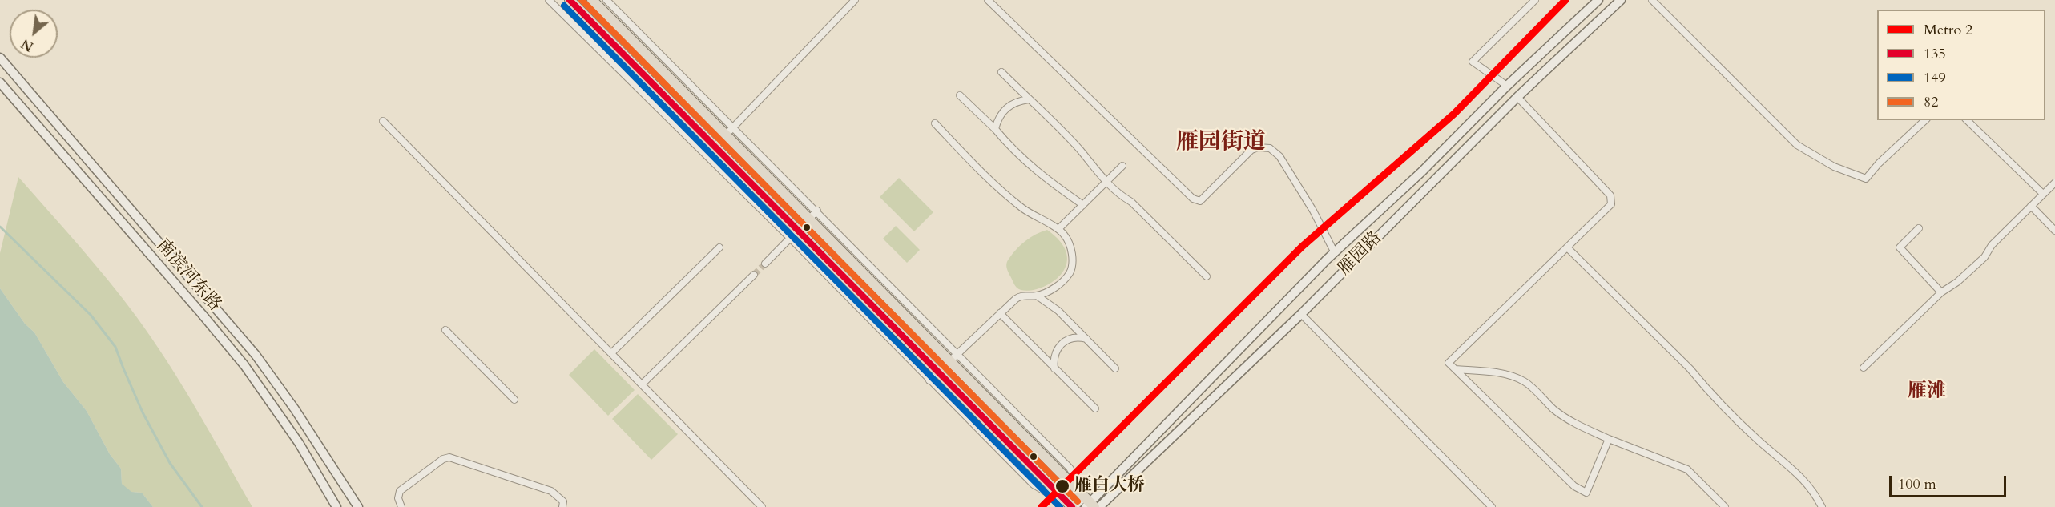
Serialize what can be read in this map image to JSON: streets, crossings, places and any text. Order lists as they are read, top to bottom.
{
  "streets": {
    "main road": ["雁园路", "南滨河东路"]
  },
  "districts": ["雁园街道", "雁滩"],
  "places": ["雁白大桥"],
  "lines": [
    "metro line 2",
    "transit line 135",
    "transit line 82",
    "transit line 149"
  ],
  "legend": [
    "Metro 2",
    "135",
    "149",
    "82"
  ],
  "scale_bar": "100 m",
  "north": "bottom left"
}
